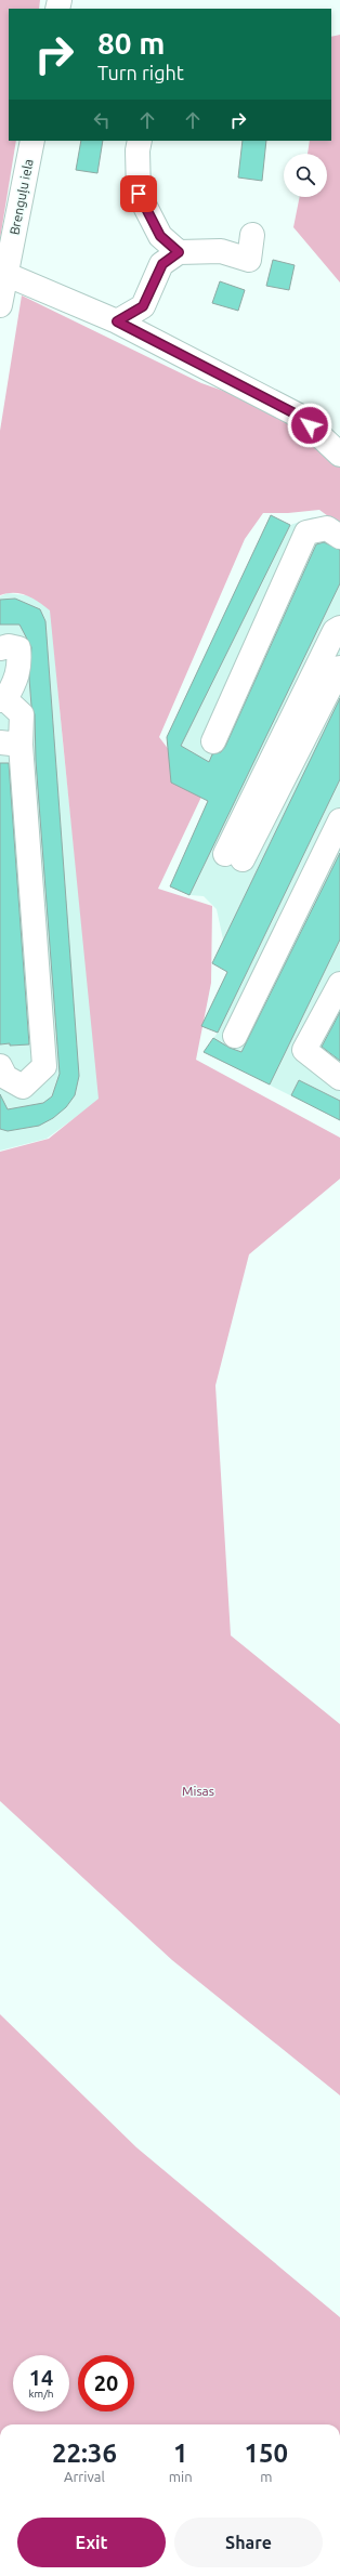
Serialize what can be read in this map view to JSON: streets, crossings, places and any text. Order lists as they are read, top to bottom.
{
  "streets": {
    "street": ["Brenguļu iela"]
  },
  "parks": ["Misas"],
  "page": {
    "turn": ["80 m", "Turn right"],
    "speed": "14 km/h",
    "limit": "20",
    "eta": [
      "22:36",
      "Arrival",
      "1",
      "min",
      "150",
      "m"
    ],
    "buttons": ["Exit", "Share"]
  }
}
